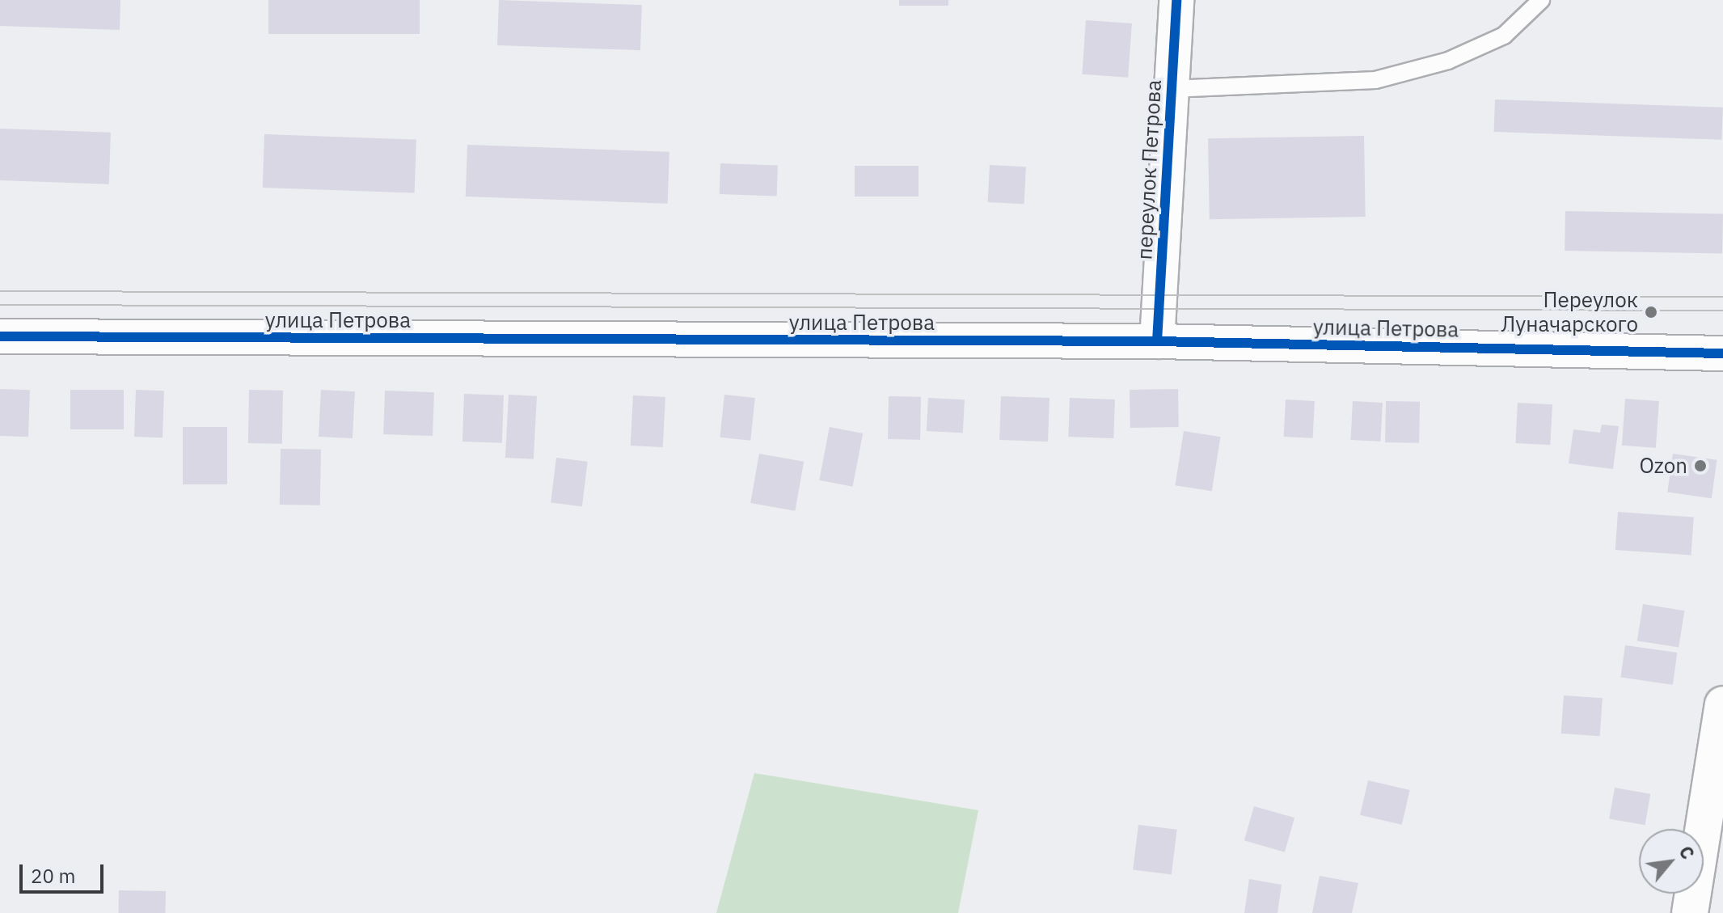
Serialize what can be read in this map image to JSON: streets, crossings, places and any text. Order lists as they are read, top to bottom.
{
  "streets": {
    "street": ["переулок Петрова", "улица Петрова"]
  },
  "crossings": [
    ["переулок Петрова", "улица Петрова"]
  ],
  "places": ["Переулок Луначарского", "Ozon"],
  "scale_bar": "20 m",
  "north": "top right"
}
